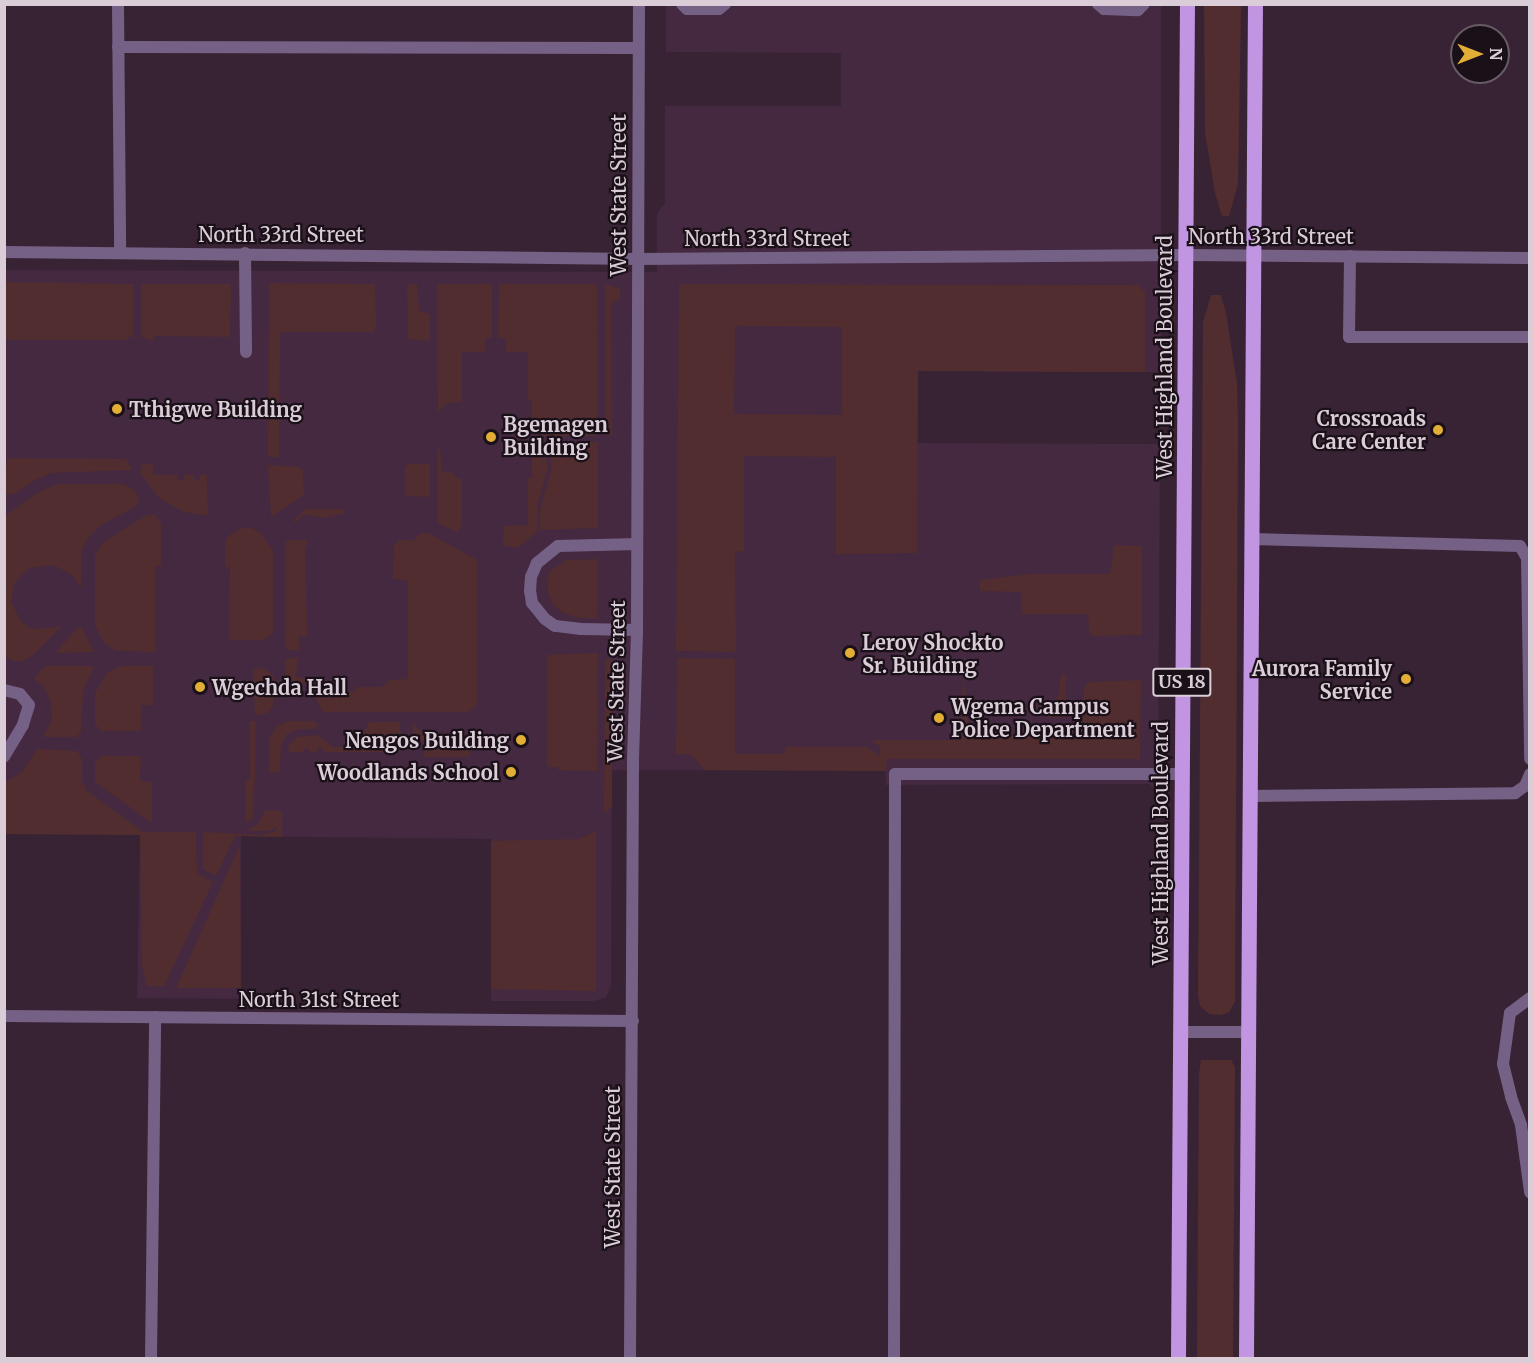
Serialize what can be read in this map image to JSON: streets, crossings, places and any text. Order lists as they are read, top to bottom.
{
  "streets": {
    "main road": ["West Highland Boulevard", "US 18"],
    "street": ["West State Street", "North 33rd Street", "North 31st Street"]
  },
  "crossings": [
    ["West State Street", "North 33rd Street"],
    ["West State Street", "North 31st Street"],
    ["North 33rd Street", "West Highland Boulevard"]
  ],
  "places": [
    "Tthigwe Building",
    "Crossroads Care Center",
    "Bgemagen Building",
    "Leroy Shockto Sr. Building",
    "Aurora Family Service",
    "Wgechda Hall",
    "Wgema Campus Police Department",
    "Nengos Building",
    "Woodlands School"
  ],
  "north": "right"
}
